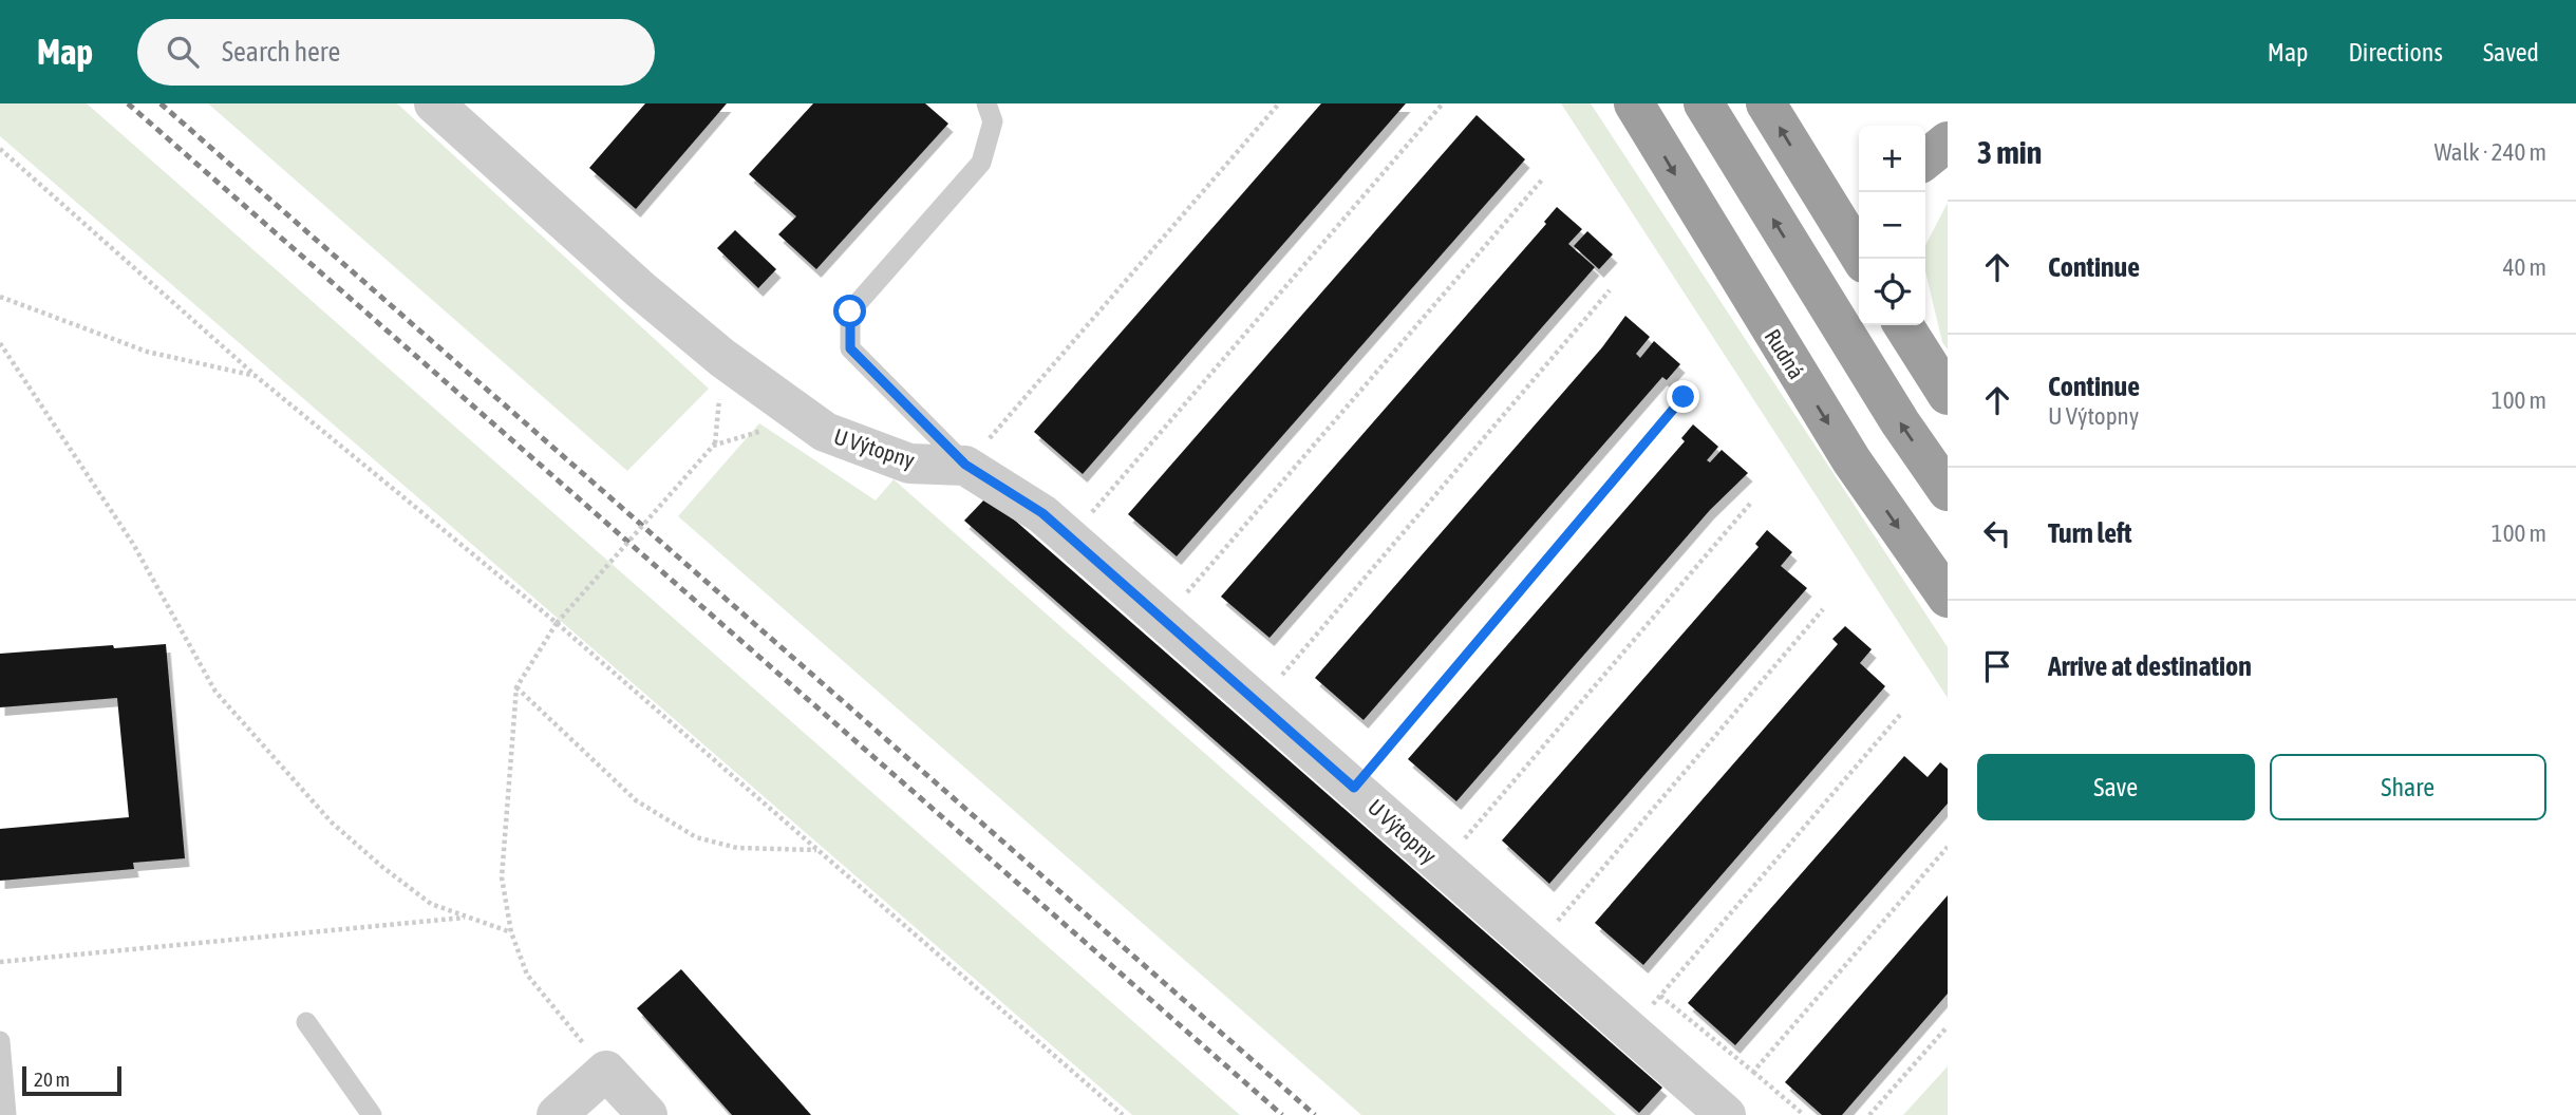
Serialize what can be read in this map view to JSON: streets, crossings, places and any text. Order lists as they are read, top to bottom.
{
  "streets": {
    "highway": ["Rudná"],
    "street": ["U Výtopny"]
  },
  "scale_bar": "20 m",
  "page": {
    "header": "Map",
    "search": "Search here",
    "nav": ["Map", "Directions", "Saved"],
    "heading": ["3 min", "Walk · 240 m"],
    "map_buttons": ["+", "−"],
    "list": [
      ["Continue", "40 m"],
      ["Continue", "U Výtopny", "100 m"],
      ["Turn left", "100 m"],
      "Arrive at destination"
    ],
    "buttons": ["Save", "Share"],
    "scale": "20 m"
  }
}
